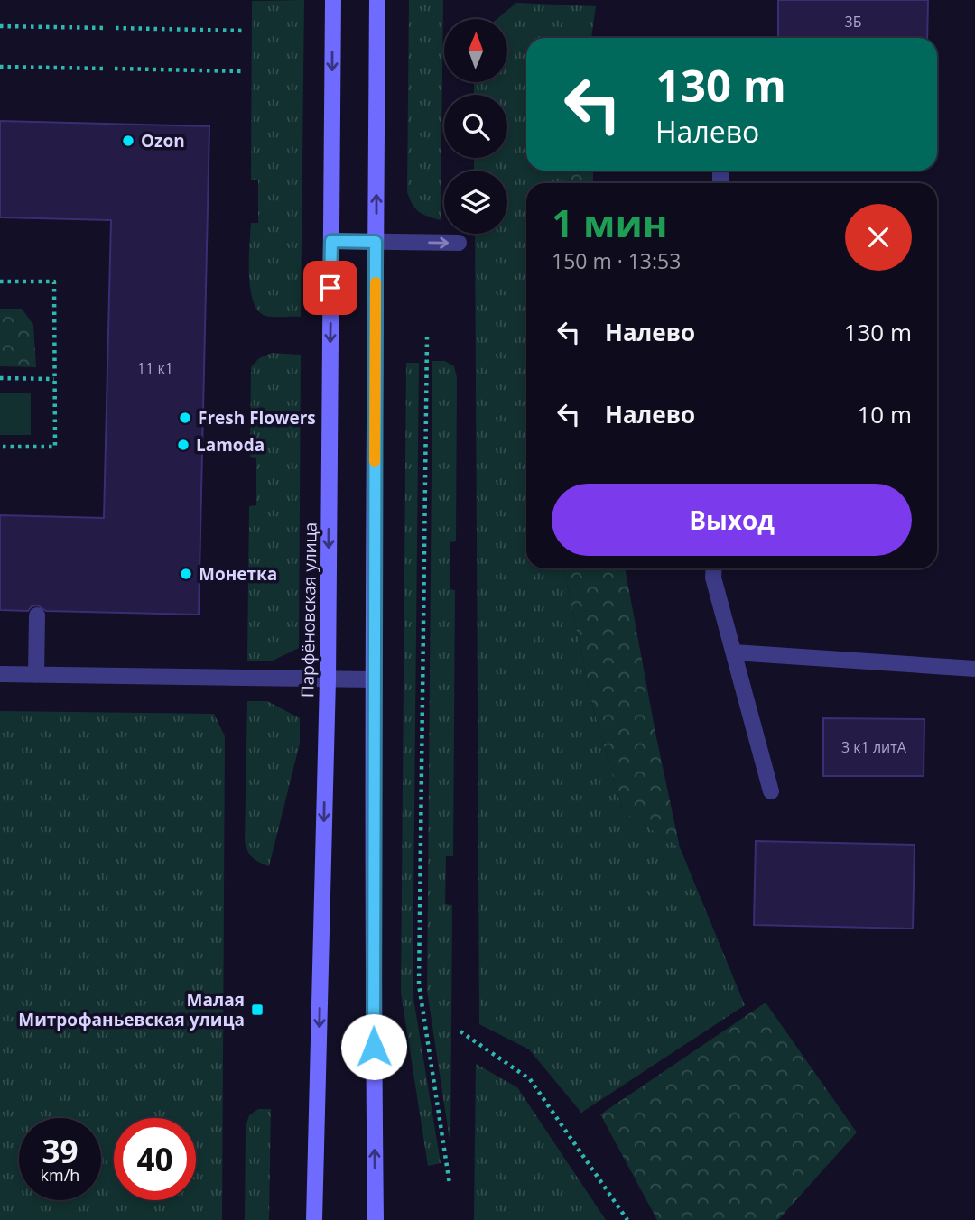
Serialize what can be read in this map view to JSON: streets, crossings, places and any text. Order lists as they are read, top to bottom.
{
  "streets": {
    "street": ["Парфёновская улица"]
  },
  "places": {
    "other": [
      "Ozon",
      "Fresh Flowers",
      "Lamoda",
      "Монетка"
    ],
    "transit": ["Малая Митрофаньевская улица"]
  },
  "house_numbers": ["3Б", "11 к1", "3 к1 литА"],
  "north": "top",
  "page": {
    "turn": ["130 m", "Налево"],
    "heading": ["1 мин", "150 m · 13:53"],
    "list": [
      {
        "name": "Налево",
        "value": "130 m"
      },
      {
        "name": "Налево",
        "value": "10 m"
      }
    ],
    "buttons": "Выход",
    "speed": "39 km/h",
    "limit": "40"
  }
}
